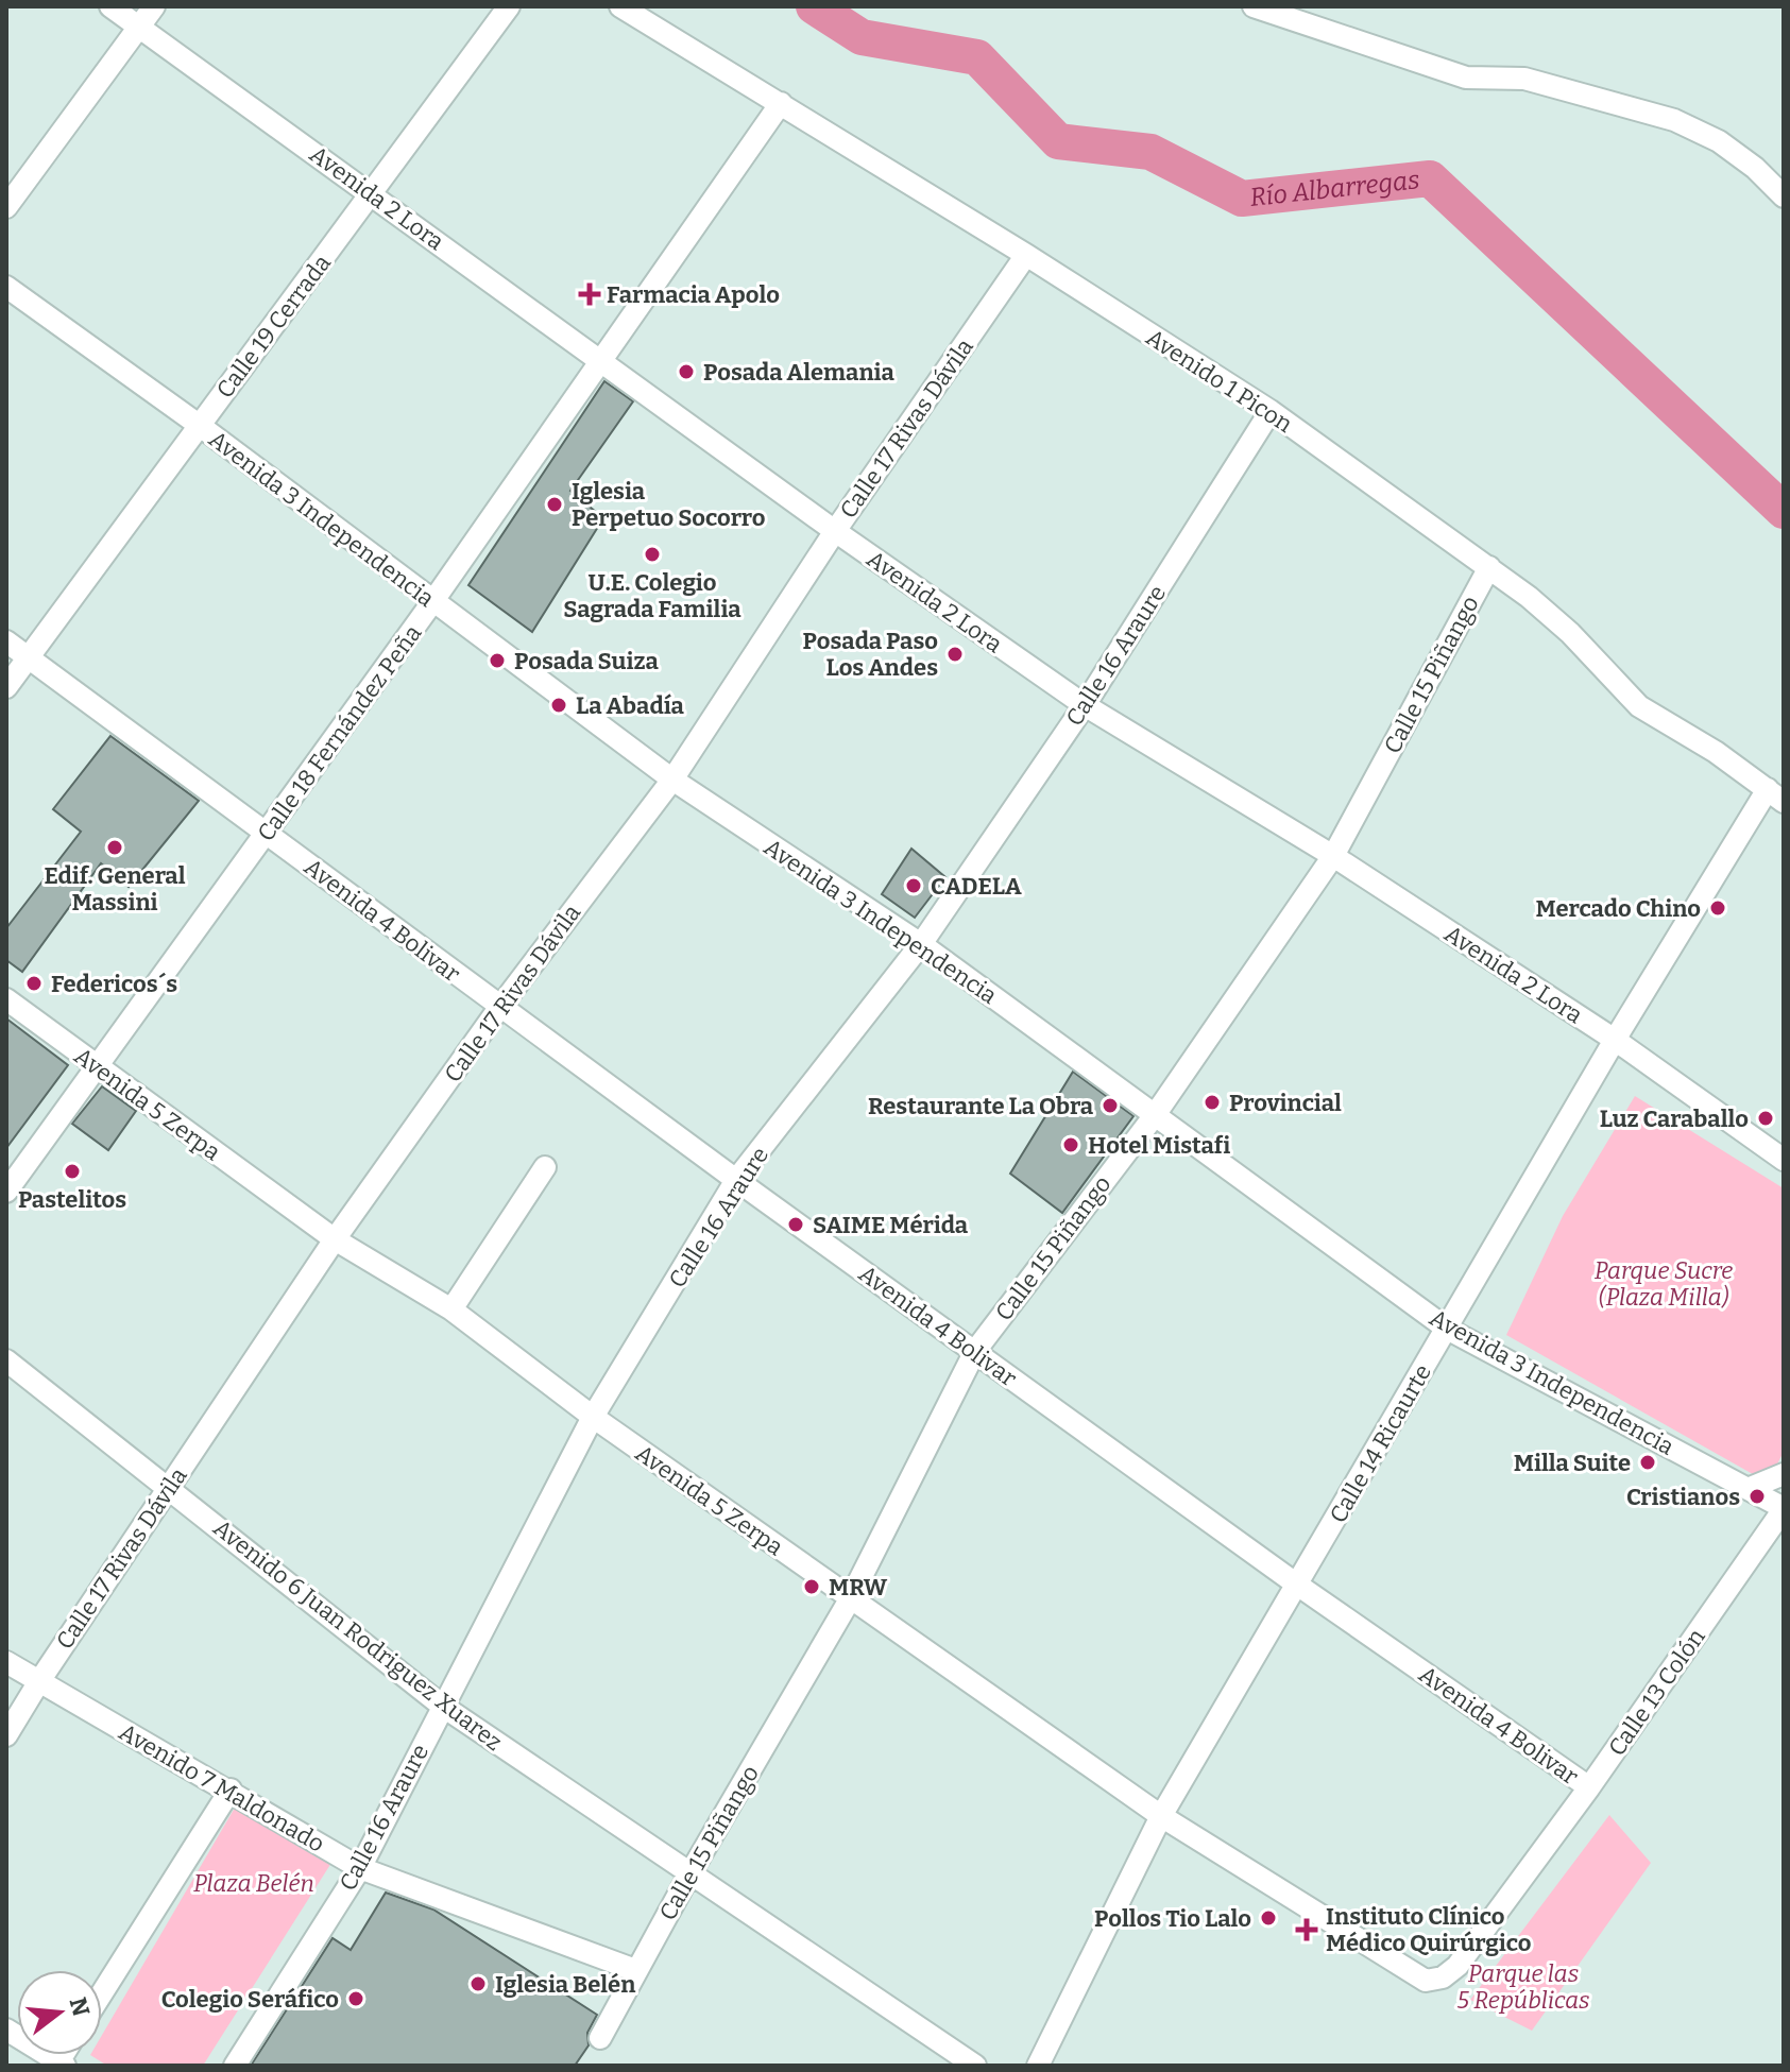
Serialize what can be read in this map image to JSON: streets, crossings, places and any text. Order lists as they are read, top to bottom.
{
  "streets": {
    "street": [
      "Avenida 2 Lora",
      "Calle 19 Cerrada",
      "Avenido 1 Picon",
      "Calle 17 Rivas Dávila",
      "Avenida 3 Independencia",
      "Calle 16 Araure",
      "Calle 15 Piñango",
      "Calle 18 Fernández Peña",
      "Avenida 4 Bolivar",
      "Avenida 5 Zerpa",
      "Calle 14 Ricaurte",
      "Avenido 6 Juan Rodriguez Xuarez",
      "Calle 13 Colón",
      "Avenido 7 Maldonado"
    ]
  },
  "crossings": [
    ["Avenida 2 Lora", "Calle 19 Cerrada"],
    ["Avenida 2 Lora", "Calle 17 Rivas Dávila"],
    ["Avenida 2 Lora", "Calle 16 Araure"],
    ["Avenida 2 Lora", "Calle 15 Piñango"],
    ["Avenida 2 Lora", "Calle 18 Fernández Peña"],
    ["Avenida 2 Lora", "Calle 14 Ricaurte"],
    ["Calle 19 Cerrada", "Avenida 3 Independencia"],
    ["Calle 19 Cerrada", "Avenida 4 Bolivar"],
    ["Avenido 1 Picon", "Calle 17 Rivas Dávila"],
    ["Avenido 1 Picon", "Calle 16 Araure"],
    ["Avenido 1 Picon", "Calle 15 Piñango"],
    ["Avenido 1 Picon", "Calle 18 Fernández Peña"],
    ["Avenido 1 Picon", "Calle 14 Ricaurte"],
    ["Calle 17 Rivas Dávila", "Avenida 3 Independencia"],
    ["Calle 17 Rivas Dávila", "Avenida 4 Bolivar"],
    ["Calle 17 Rivas Dávila", "Avenida 5 Zerpa"],
    ["Calle 17 Rivas Dávila", "Avenido 6 Juan Rodriguez Xuarez"],
    ["Calle 17 Rivas Dávila", "Avenido 7 Maldonado"],
    ["Avenida 3 Independencia", "Calle 16 Araure"],
    ["Avenida 3 Independencia", "Calle 15 Piñango"],
    ["Avenida 3 Independencia", "Calle 18 Fernández Peña"],
    ["Avenida 3 Independencia", "Calle 14 Ricaurte"],
    ["Avenida 3 Independencia", "Calle 13 Colón"],
    ["Calle 16 Araure", "Avenida 4 Bolivar"],
    ["Calle 16 Araure", "Avenida 5 Zerpa"],
    ["Calle 16 Araure", "Avenido 6 Juan Rodriguez Xuarez"],
    ["Calle 16 Araure", "Avenido 7 Maldonado"],
    ["Calle 15 Piñango", "Avenida 4 Bolivar"],
    ["Calle 15 Piñango", "Avenida 5 Zerpa"],
    ["Calle 15 Piñango", "Avenido 6 Juan Rodriguez Xuarez"],
    ["Calle 15 Piñango", "Avenido 7 Maldonado"],
    ["Calle 18 Fernández Peña", "Avenida 4 Bolivar"],
    ["Calle 18 Fernández Peña", "Avenida 5 Zerpa"],
    ["Avenida 4 Bolivar", "Calle 14 Ricaurte"],
    ["Avenida 4 Bolivar", "Calle 13 Colón"],
    ["Avenida 5 Zerpa", "Calle 14 Ricaurte"],
    ["Avenida 5 Zerpa", "Calle 13 Colón"]
  ],
  "water": ["Río Albarregas"],
  "parks": ["Parque Sucre (Plaza Milla)", "Plaza Belén", "Parque las 5 Repúblicas"],
  "places": {
    "health": ["Farmacia Apolo", "Instituto Clínico Médico Quirúrgico"],
    "other": [
      "Posada Alemania",
      "Iglesia Perpetuo Socorro",
      "U.E. Colegio Sagrada Familia",
      "Posada Paso Los Andes",
      "Posada Suiza",
      "La Abadía",
      "Edif. General Massini",
      "CADELA",
      "Mercado Chino",
      "Federicos´s",
      "Provincial",
      "Restaurante La Obra",
      "Luz Caraballo",
      "Hotel Mistafi",
      "Pastelitos",
      "SAIME Mérida",
      "Milla Suite",
      "Cristianos",
      "MRW",
      "Pollos Tio Lalo",
      "Iglesia Belén",
      "Colegio Seráfico"
    ]
  },
  "north": "right"
}
